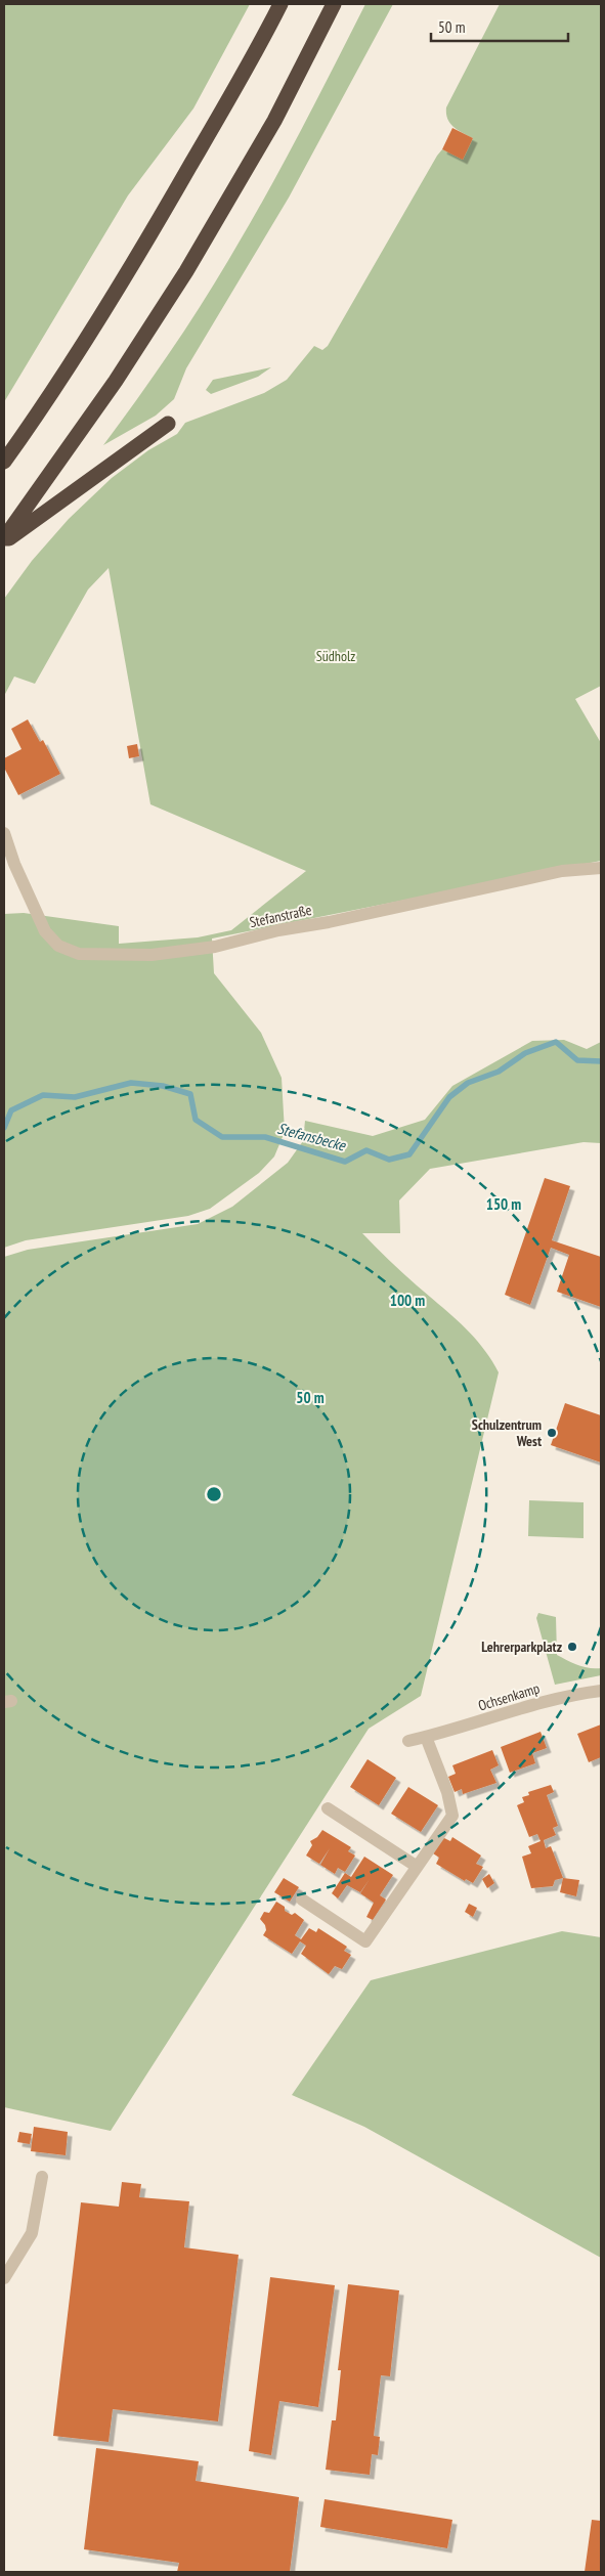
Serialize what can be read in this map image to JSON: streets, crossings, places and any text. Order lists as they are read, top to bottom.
{
  "streets": {
    "street": ["Stefanstraße", "Ochsenkamp"]
  },
  "water": ["Stefansbecke"],
  "parks": ["Südholz"],
  "places": ["Schulzentrum West", "Lehrerparkplatz"],
  "scale_bar": "50 m",
  "rings": ["150 m", "100 m", "50 m"]
}
